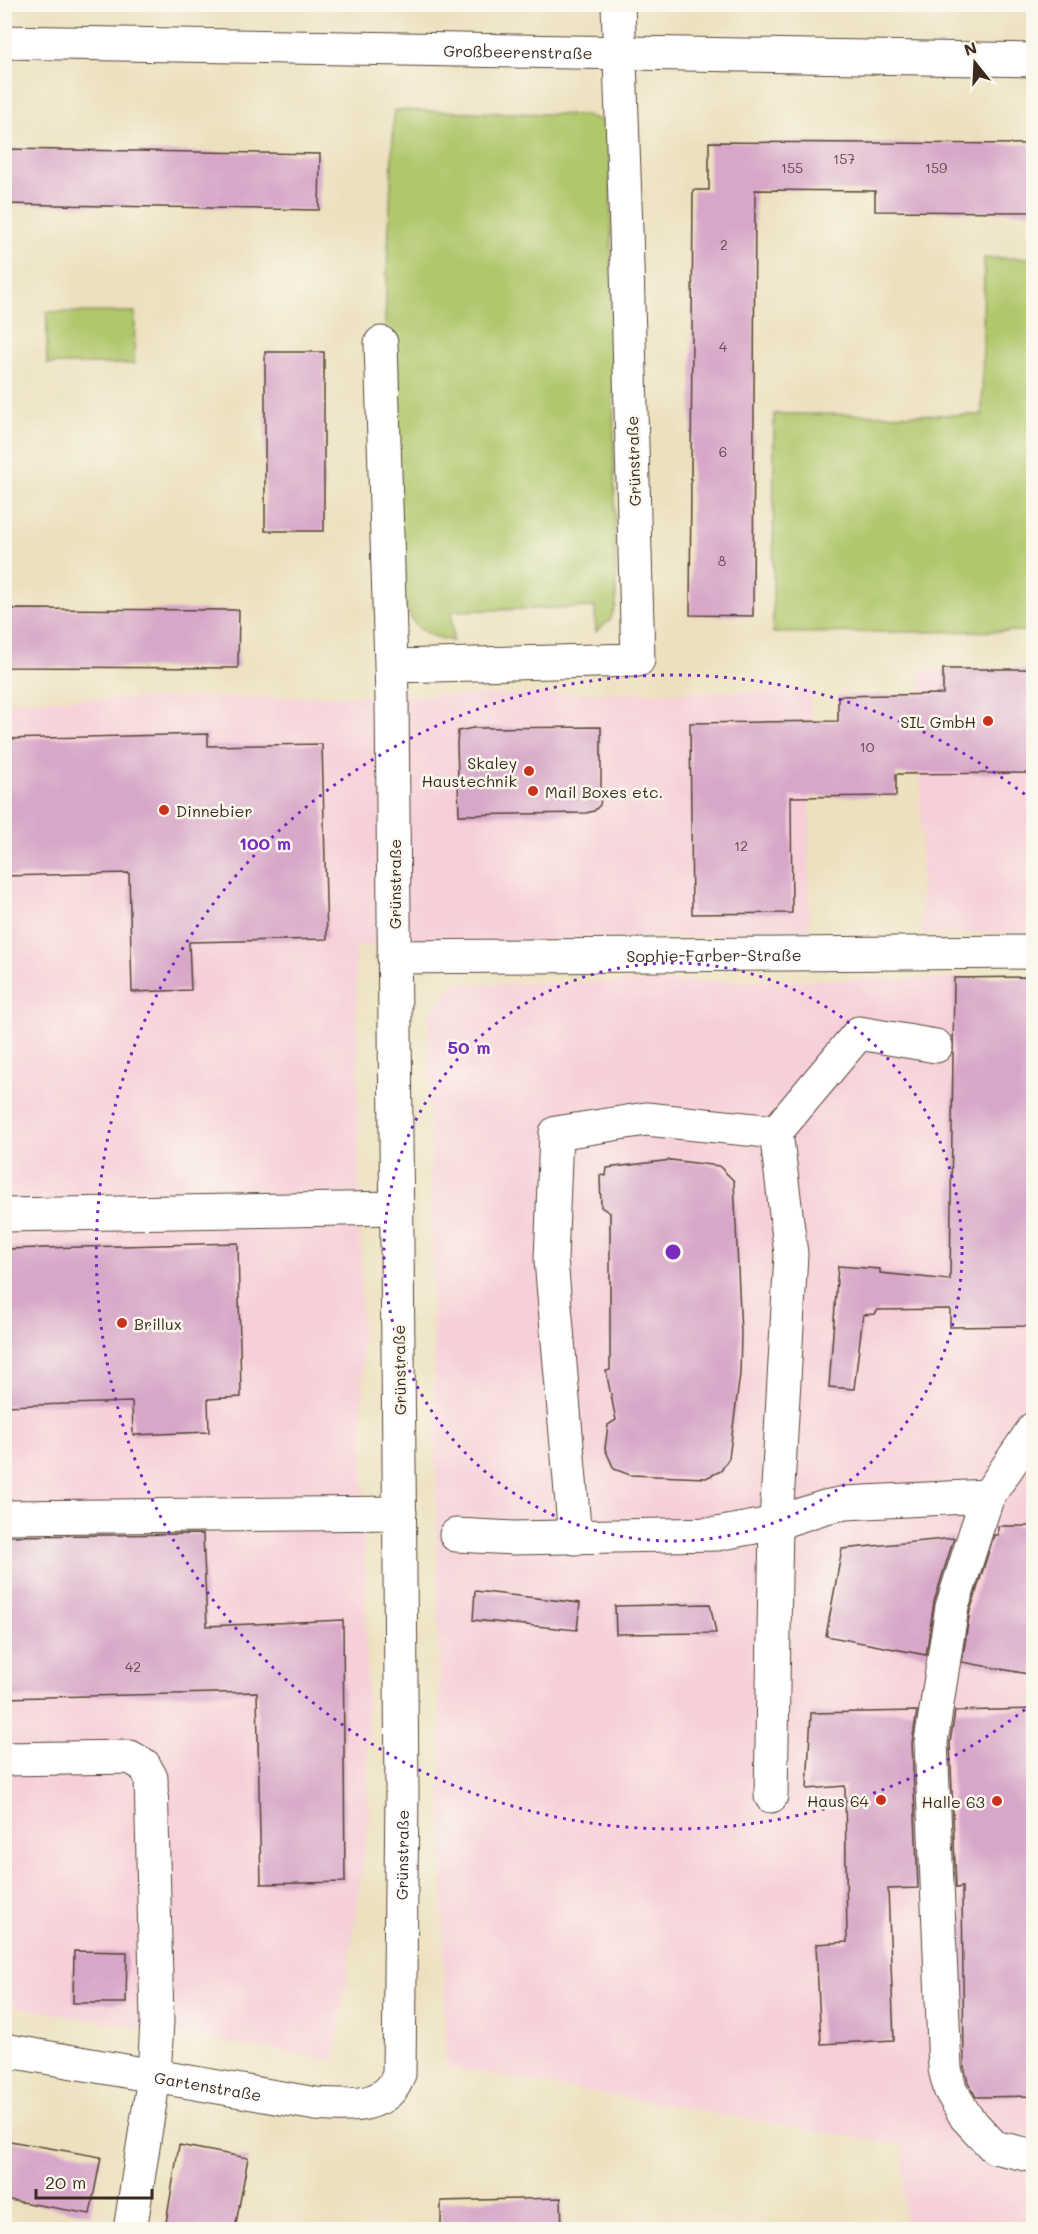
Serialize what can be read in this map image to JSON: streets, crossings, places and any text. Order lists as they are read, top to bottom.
{
  "streets": {
    "street": [
      "Großbeerenstraße",
      "Grünstraße",
      "Sophie-Farber-Straße",
      "Gartenstraße"
    ]
  },
  "crossings": [
    ["Großbeerenstraße", "Grünstraße"],
    ["Grünstraße", "Sophie-Farber-Straße"],
    ["Grünstraße", "Gartenstraße"]
  ],
  "places": [
    "SIL GmbH",
    "Skaley Haustechnik",
    "Mail Boxes etc.",
    "Dinnebier",
    "Brillux",
    "Haus 64",
    "Halle 63"
  ],
  "house_numbers": [
    "157",
    "155",
    "159",
    "2",
    "4",
    "6",
    "8",
    "10",
    "12",
    "42"
  ],
  "scale_bar": "20 m",
  "north": "top",
  "rings": ["100 m", "50 m"]
}
